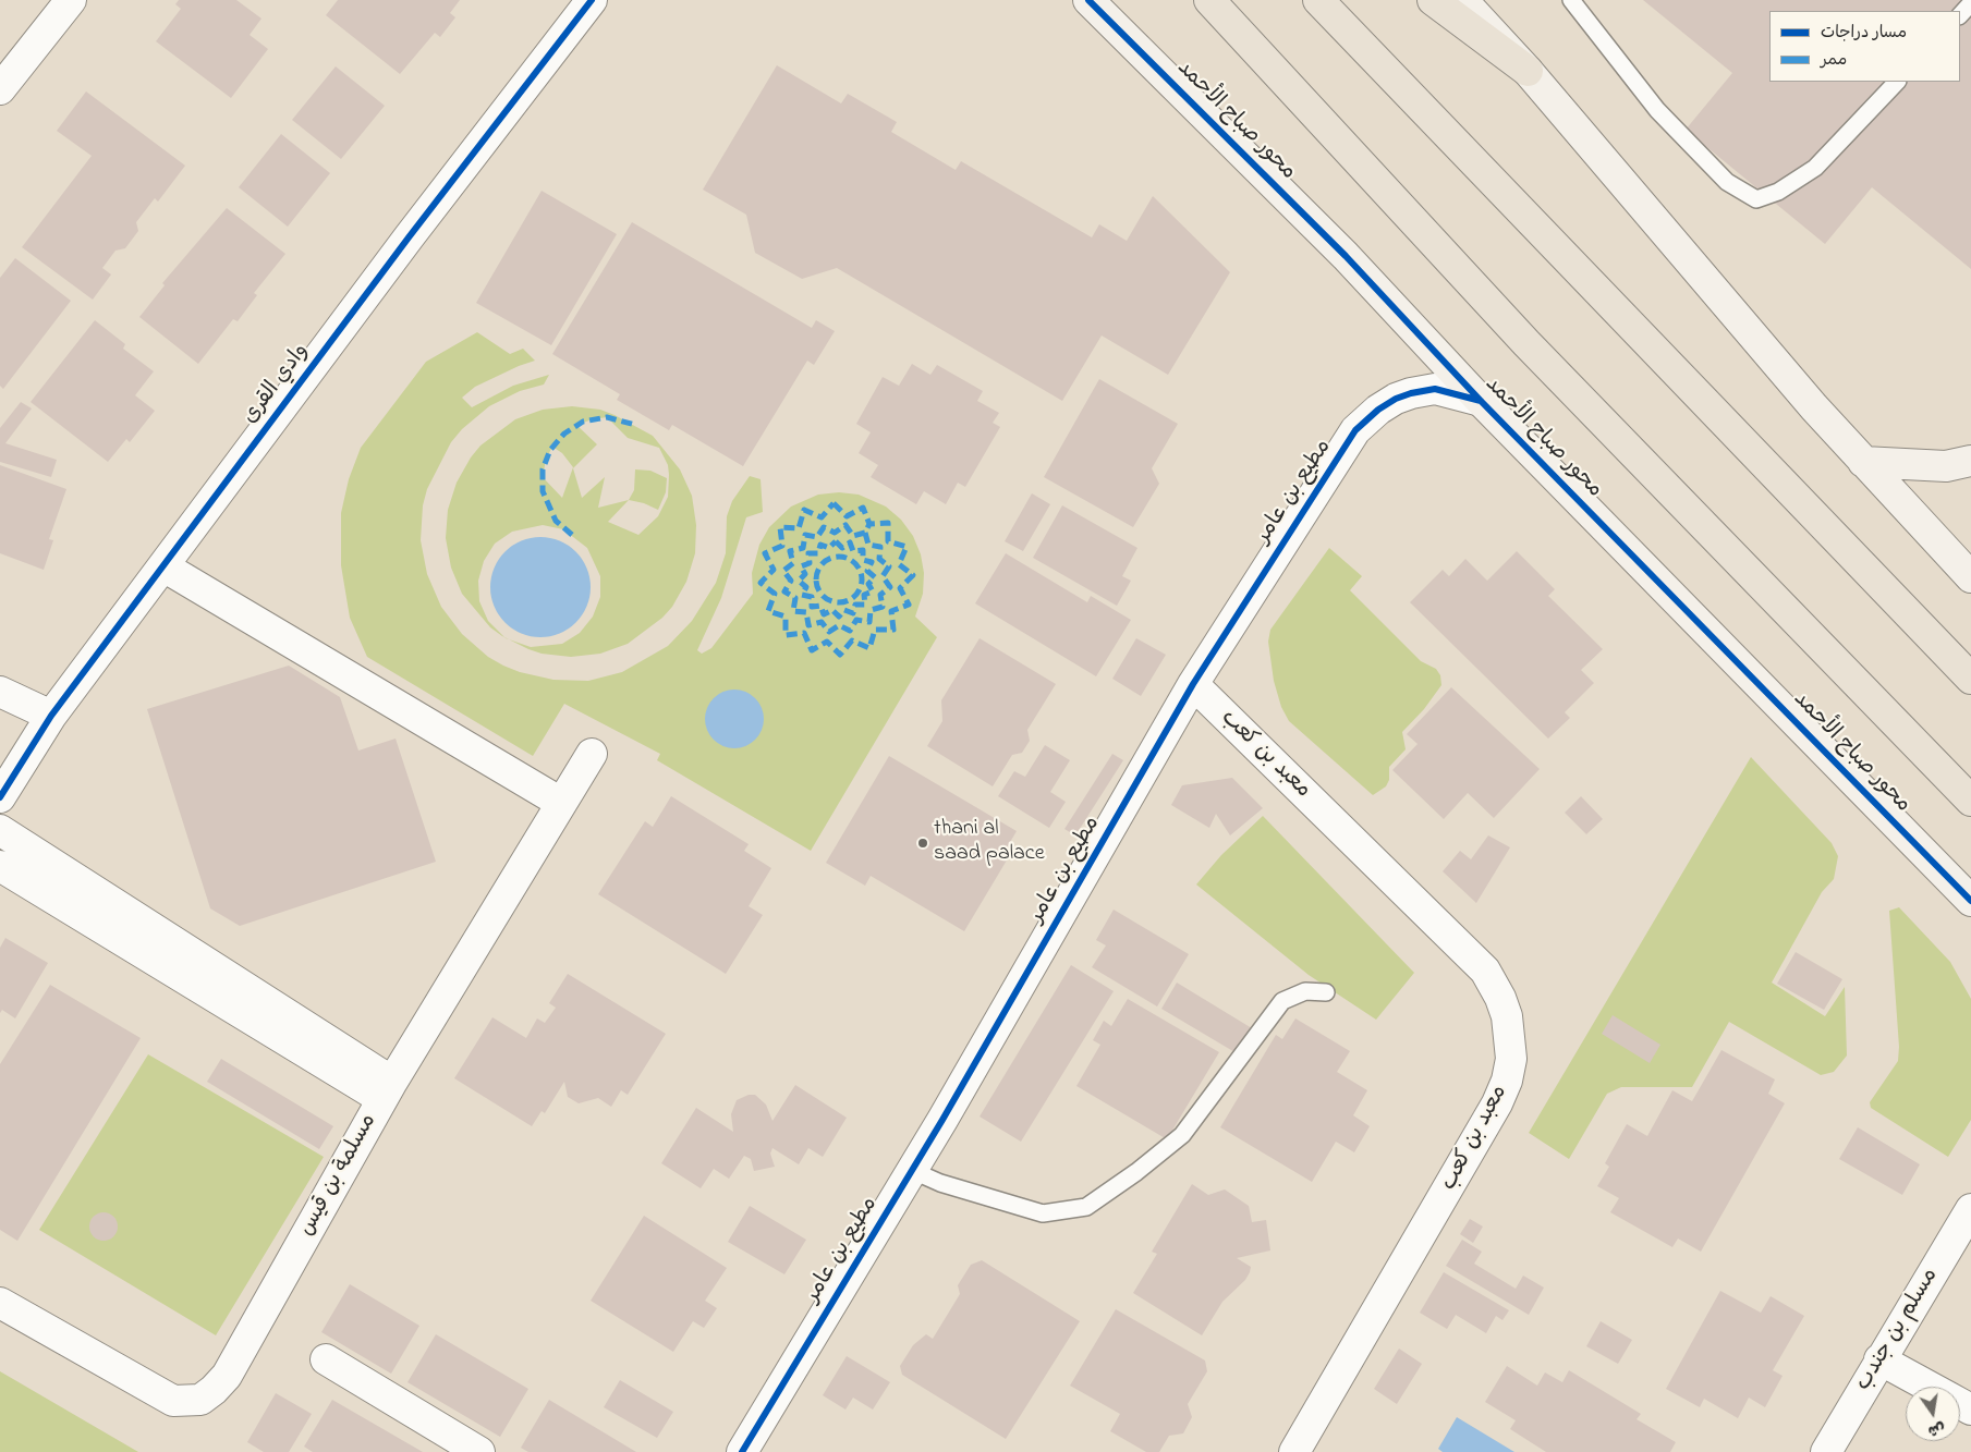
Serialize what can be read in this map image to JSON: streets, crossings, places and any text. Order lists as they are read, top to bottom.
{
  "streets": {
    "street": [
      "محور صباح الأحمد",
      "وادي القرى",
      "مطيع بن عامر",
      "معبد بن كعب",
      "مسلمة بن قيس",
      "مسلم بن جندب"
    ]
  },
  "crossings": [
    ["محور صباح الأحمد", "مطيع بن عامر"],
    ["مطيع بن عامر", "معبد بن كعب"]
  ],
  "places": ["thani al saad palace"],
  "legend": ["مسار دراجات", "ممر"],
  "north": "bottom"
}
